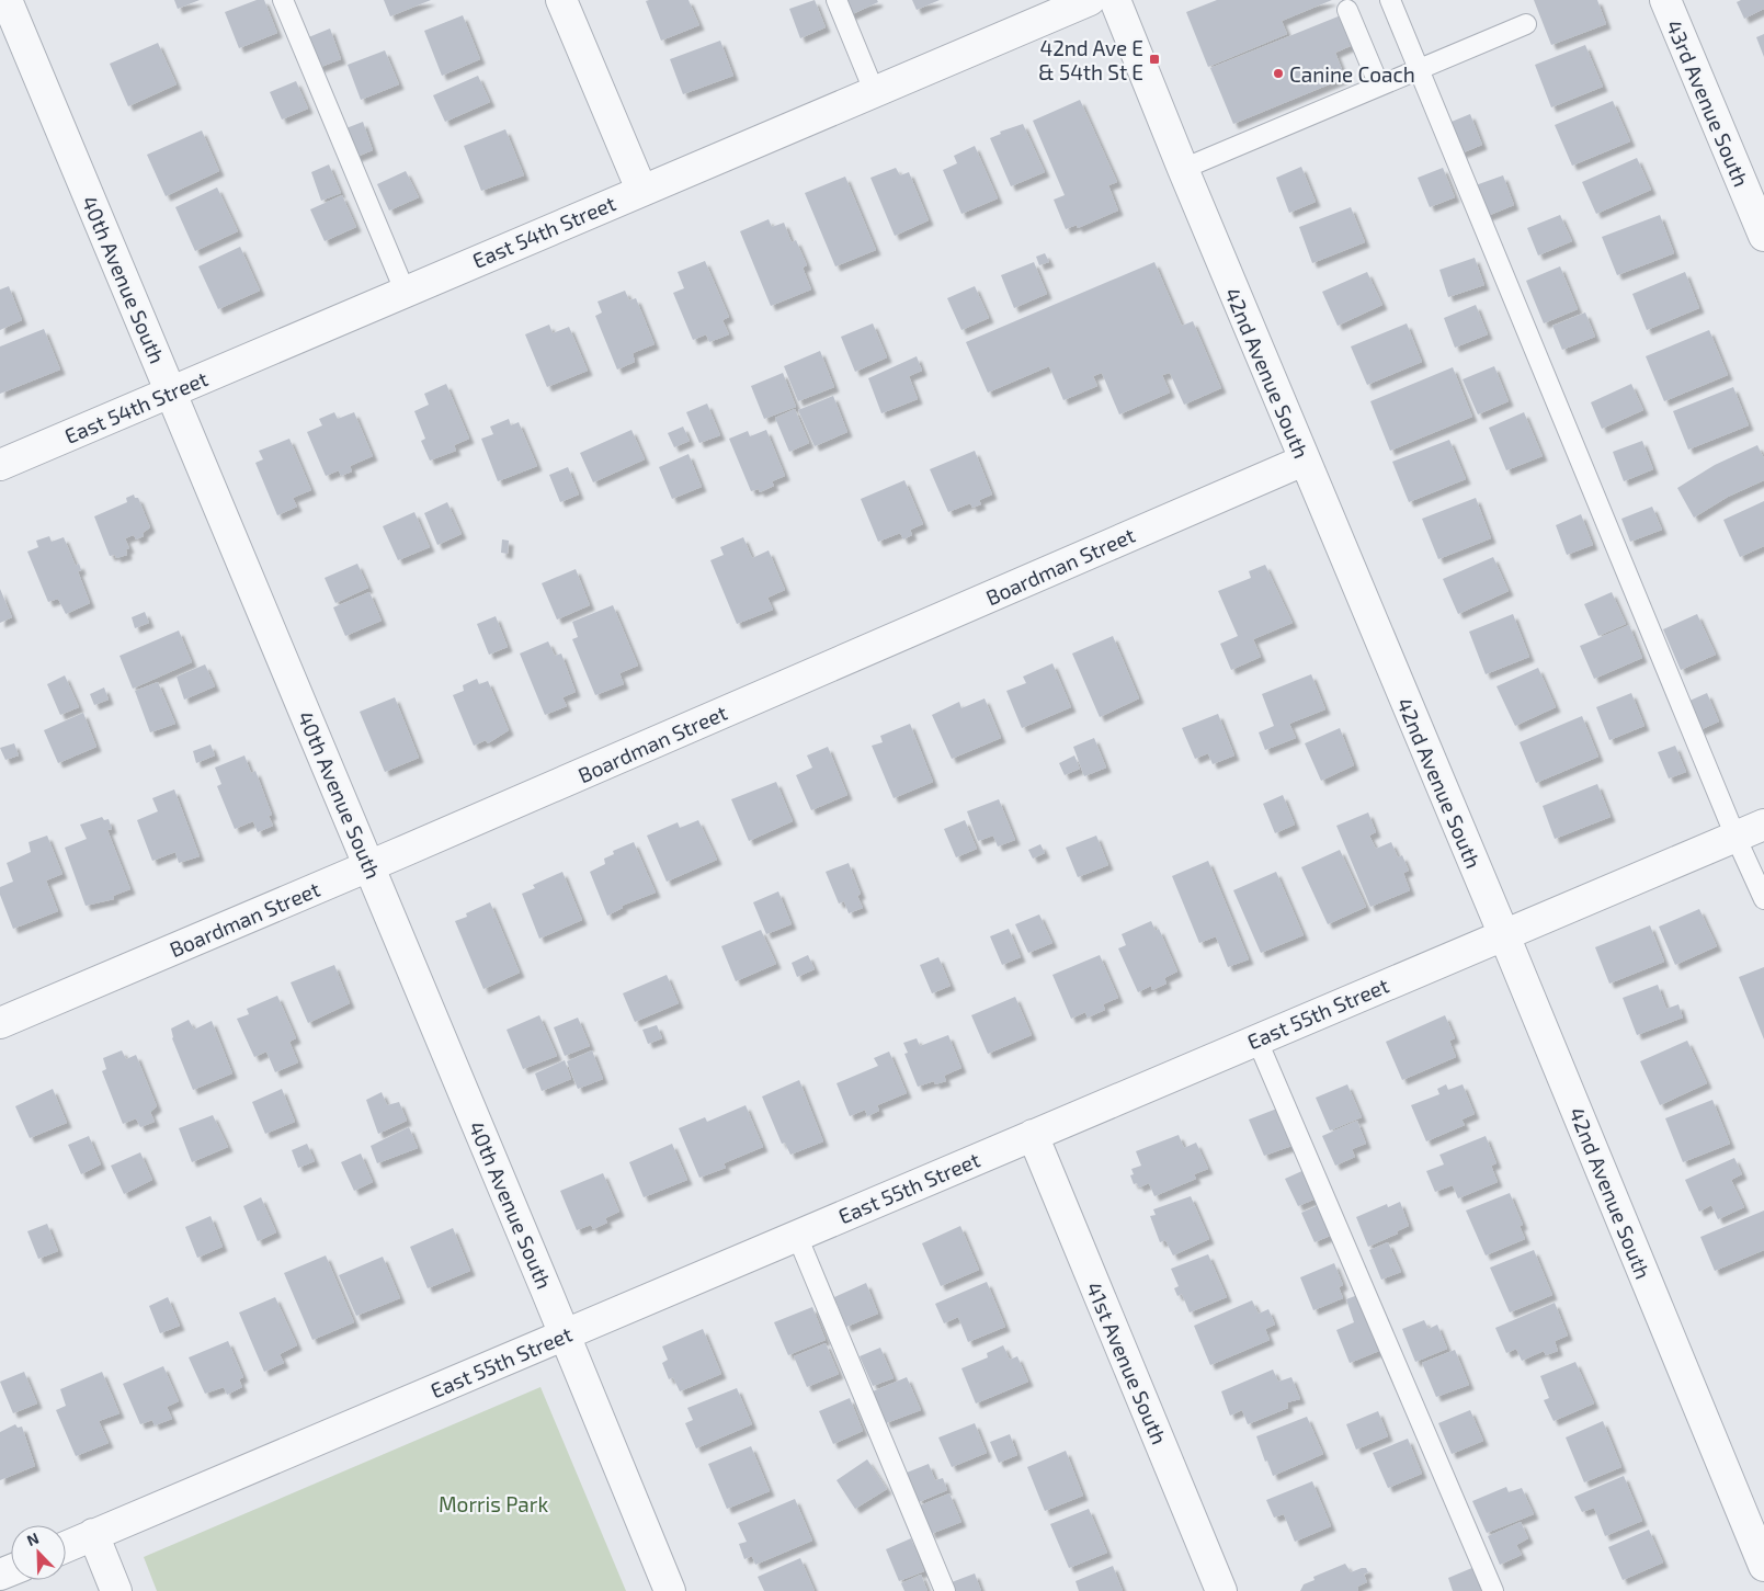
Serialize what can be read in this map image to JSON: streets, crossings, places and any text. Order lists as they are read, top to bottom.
{
  "streets": {
    "street": [
      "43rd Avenue South",
      "East 54th Street",
      "40th Avenue South",
      "42nd Avenue South",
      "Boardman Street",
      "East 55th Street",
      "41st Avenue South"
    ]
  },
  "crossings": [
    ["East 54th Street", "40th Avenue South"],
    ["40th Avenue South", "Boardman Street"],
    ["40th Avenue South", "East 55th Street"],
    ["42nd Avenue South", "Boardman Street"],
    ["42nd Avenue South", "East 55th Street"],
    ["East 55th Street", "41st Avenue South"]
  ],
  "parks": ["Morris Park"],
  "places": {
    "transit": ["42nd Ave E & 54th St E"],
    "other": ["Canine Coach"]
  },
  "north": "top left"
}
